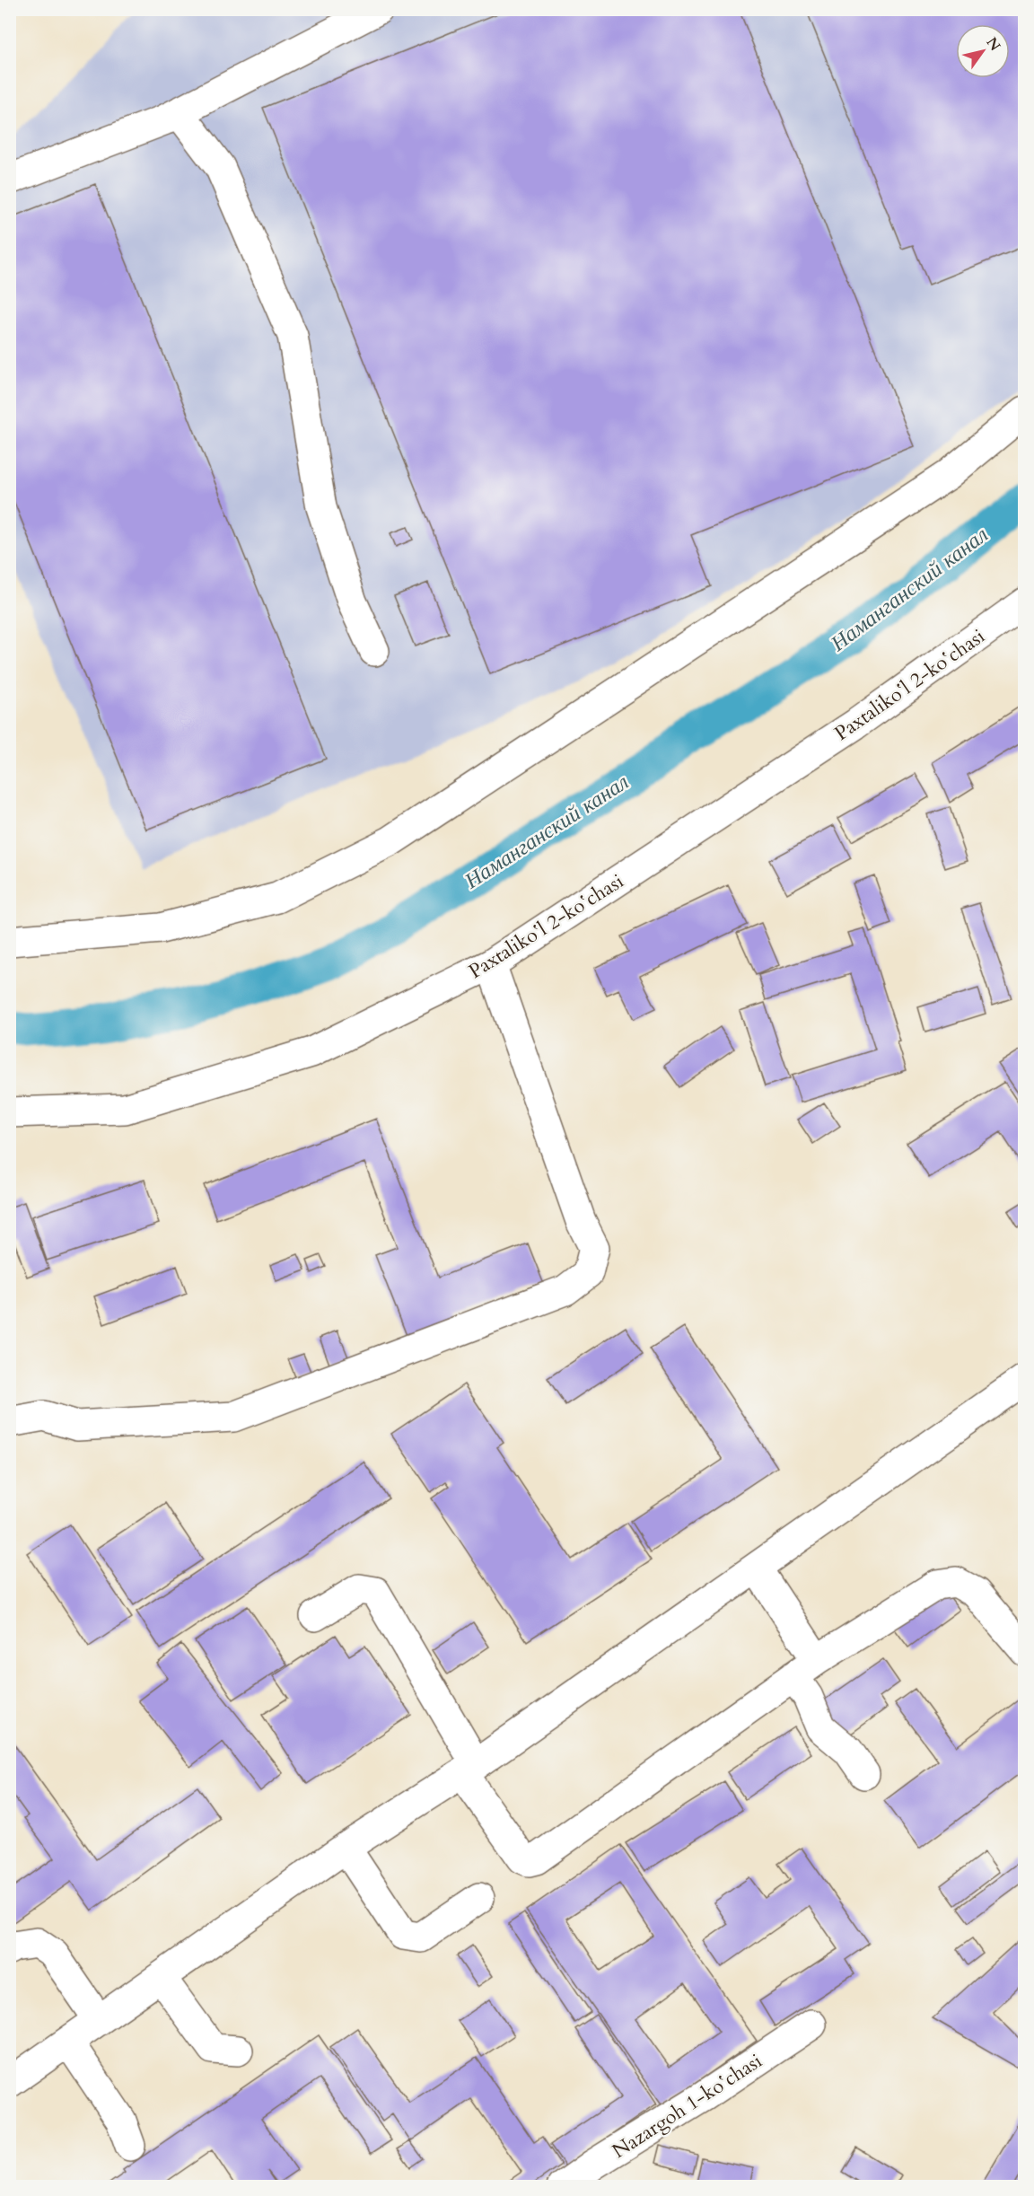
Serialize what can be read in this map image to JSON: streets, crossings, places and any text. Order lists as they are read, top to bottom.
{
  "streets": {
    "street": ["Paxtalikoʻl 2-koʻchasi", "Nazargoh 1-koʻchasi"]
  },
  "water": ["Наманганский канал"],
  "north": "top right"
}
